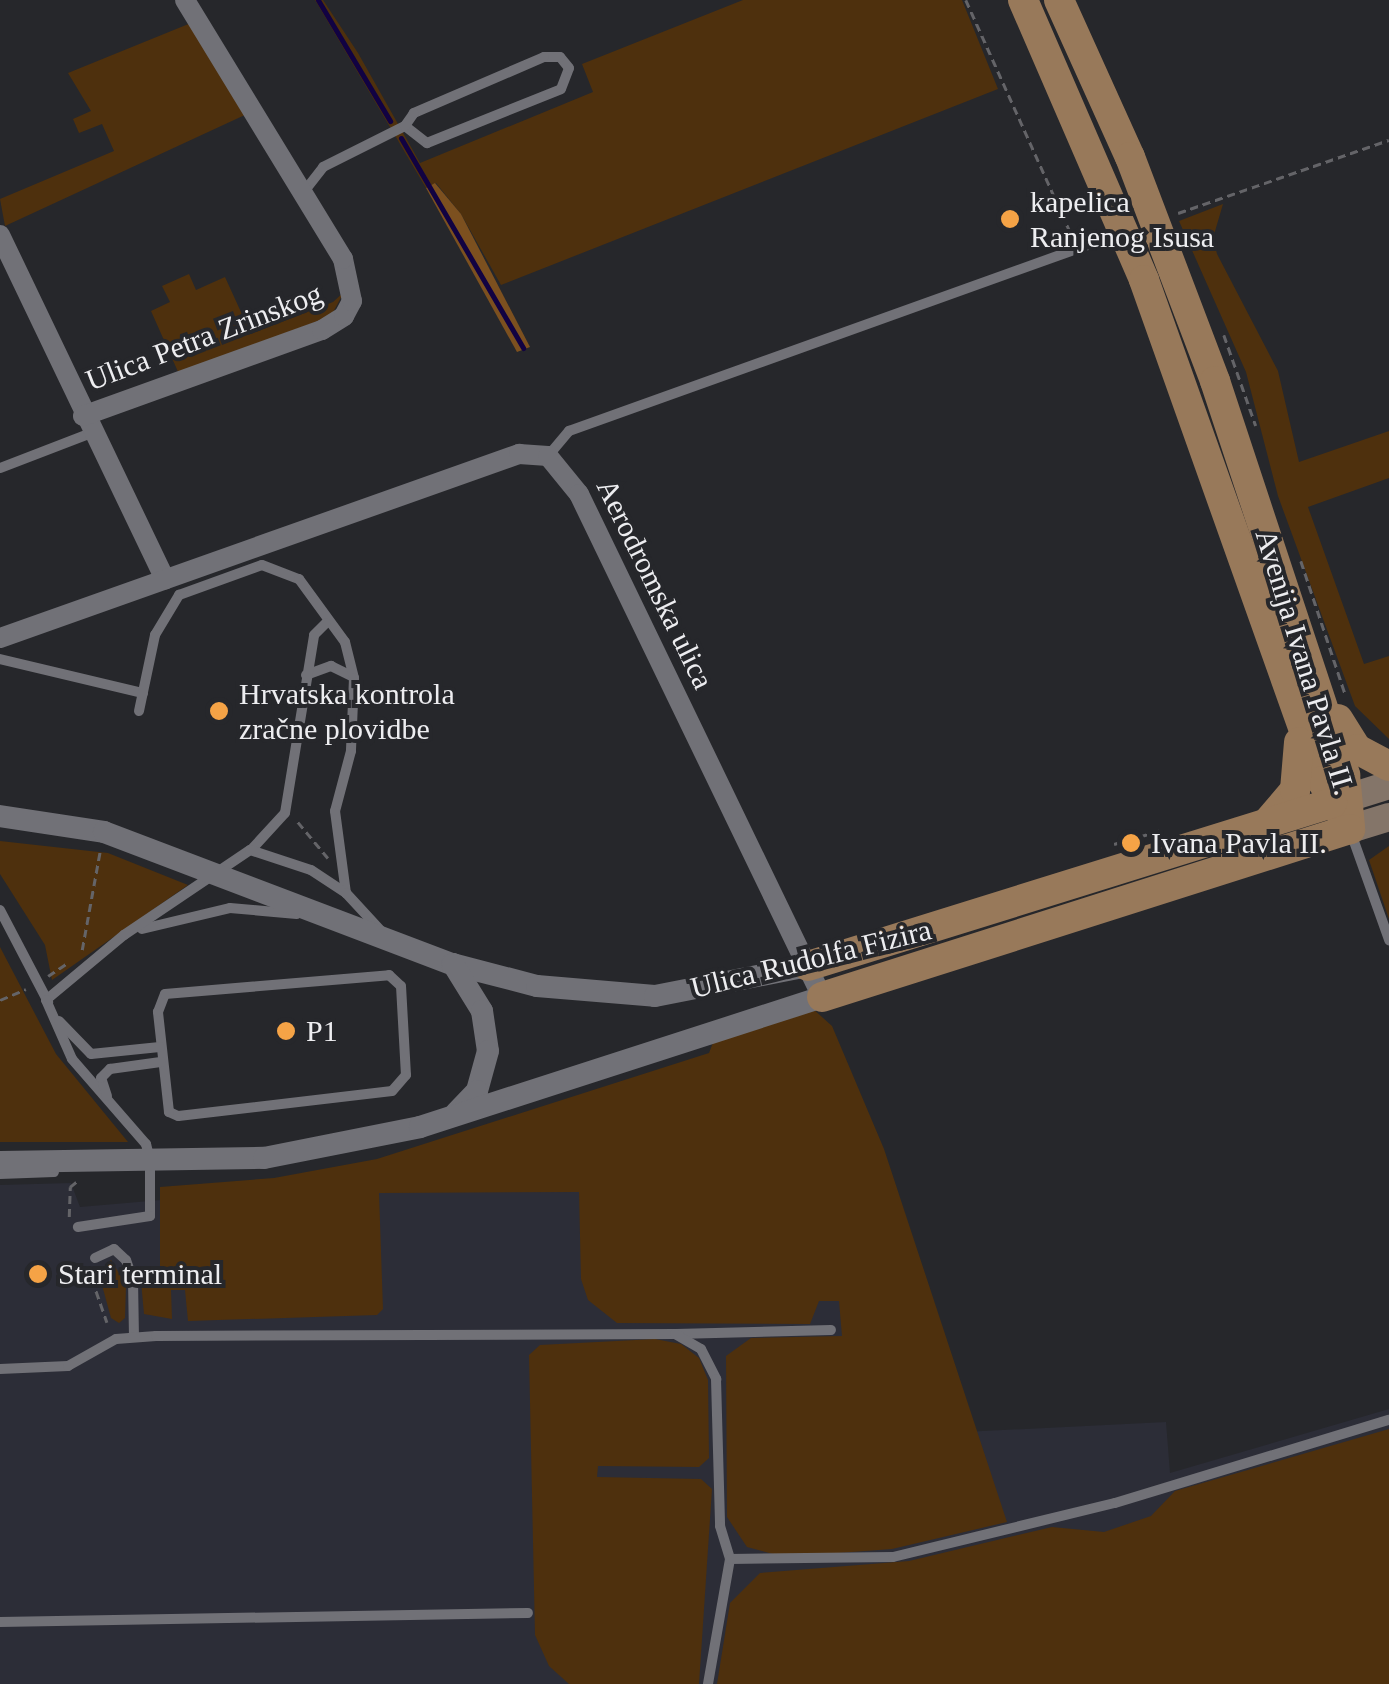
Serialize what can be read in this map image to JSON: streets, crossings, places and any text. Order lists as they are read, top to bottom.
{
  "streets": {
    "main road": ["Avenija Ivana Pavla II.", "Ulica Rudolfa Fizira"],
    "street": ["Ulica Petra Zrinskog", "Aerodromska ulica"]
  },
  "crossings": [
    ["Aerodromska ulica", "Ulica Rudolfa Fizira"],
    ["Avenija Ivana Pavla II.", "Ulica Rudolfa Fizira"]
  ],
  "places": [
    "kapelica Ranjenog Isusa",
    "Hrvatska kontrola zračne plovidbe",
    "Ivana Pavla II.",
    "P1",
    "Stari terminal"
  ]
}
